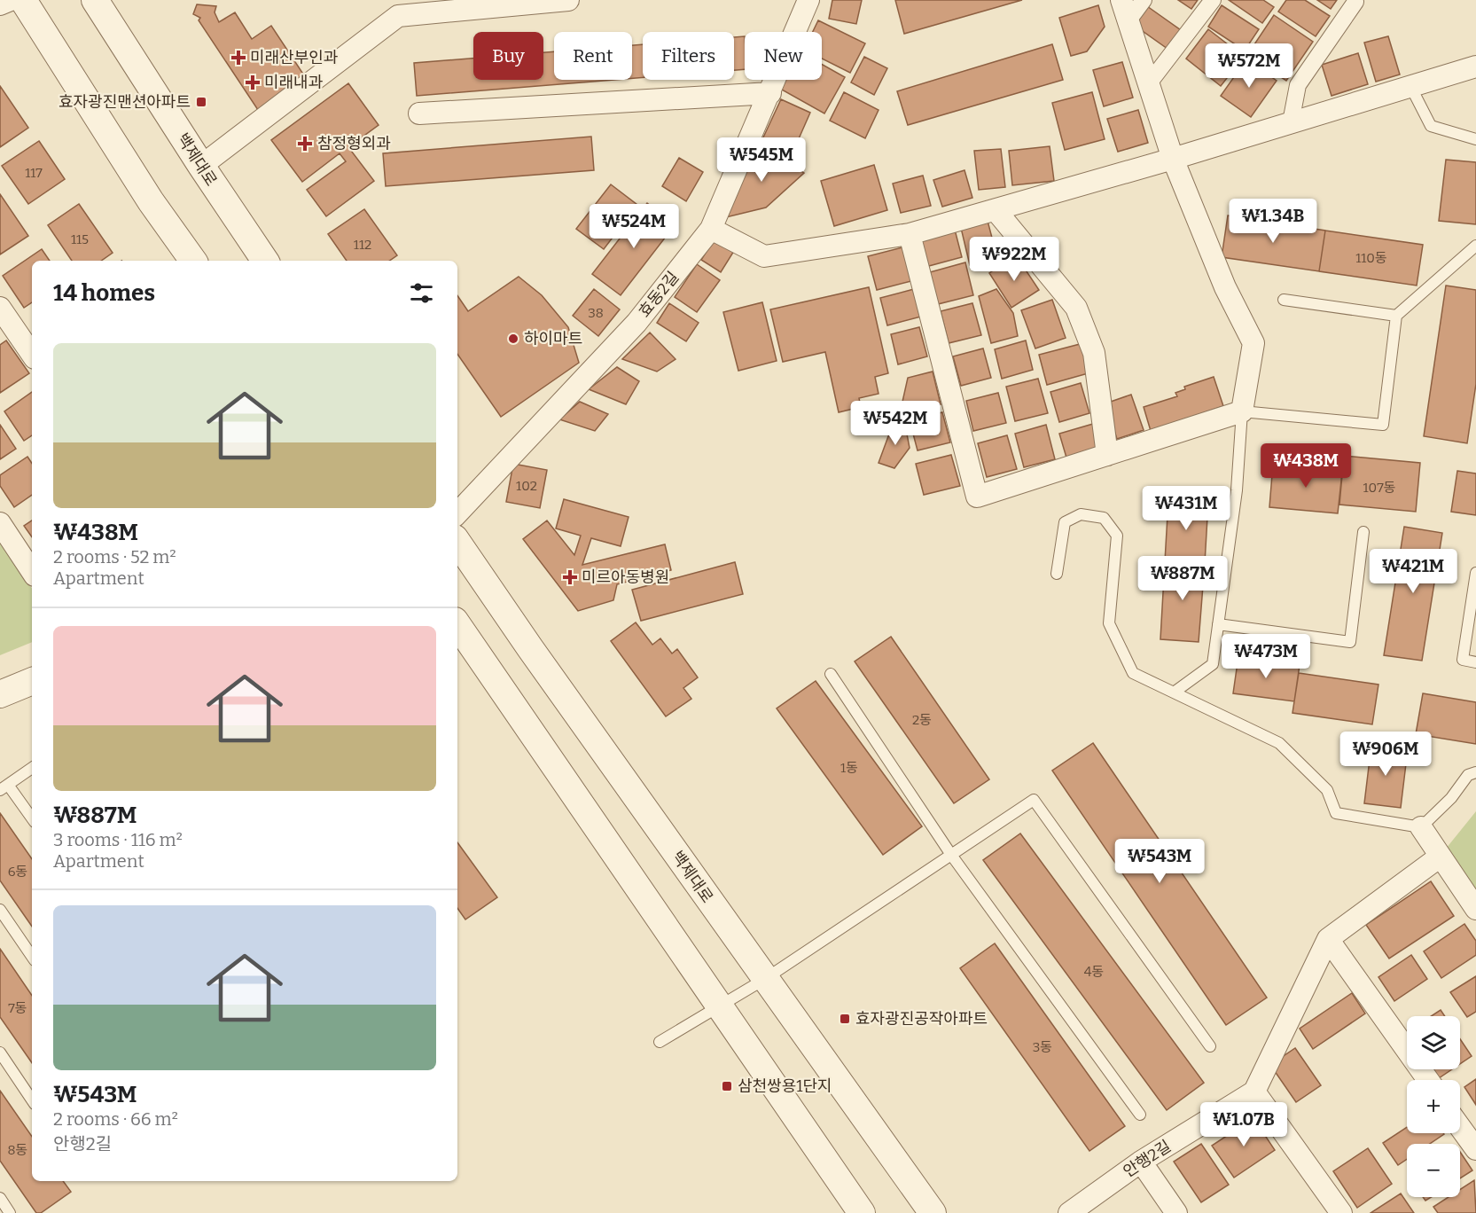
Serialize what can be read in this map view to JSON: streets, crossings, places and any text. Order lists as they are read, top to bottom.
{
  "streets": {
    "street": ["백제대로", "효동2길", "안행2길"]
  },
  "places": {
    "health": [
      "미래산부인과",
      "미래내과",
      "참정형외과",
      "미르아동병원"
    ],
    "transit": ["효자광진맨션아파트", "효자광진공작아파트", "삼천쌍용1단지"],
    "other": ["하이마트"]
  },
  "house_numbers": [
    "117",
    "115",
    "112",
    "110동",
    "38",
    "102",
    "107동",
    "2동",
    "1동",
    "6동",
    "4동",
    "7동",
    "3동",
    "8동"
  ],
  "page": {
    "chip": [
      "Buy",
      "Rent",
      "Filters",
      "New"
    ],
    "price": [
      "₩572M",
      "₩545M",
      "₩1.34B",
      "₩524M",
      "₩922M",
      "₩542M",
      "₩438M",
      "₩431M",
      "₩421M",
      "₩887M",
      "₩473M",
      "₩906M",
      "₩543M",
      "₩1.07B"
    ],
    "heading": "14 homes",
    "list": [
      {
        "name": "₩438M",
        "note": "2 rooms · 52 m² · Apartment"
      },
      {
        "name": "₩887M",
        "note": "3 rooms · 116 m² · Apartment"
      },
      {
        "name": "₩543M",
        "note": "2 rooms · 66 m² · 안행2길"
      }
    ],
    "map_buttons": ["+", "−"]
  }
}
